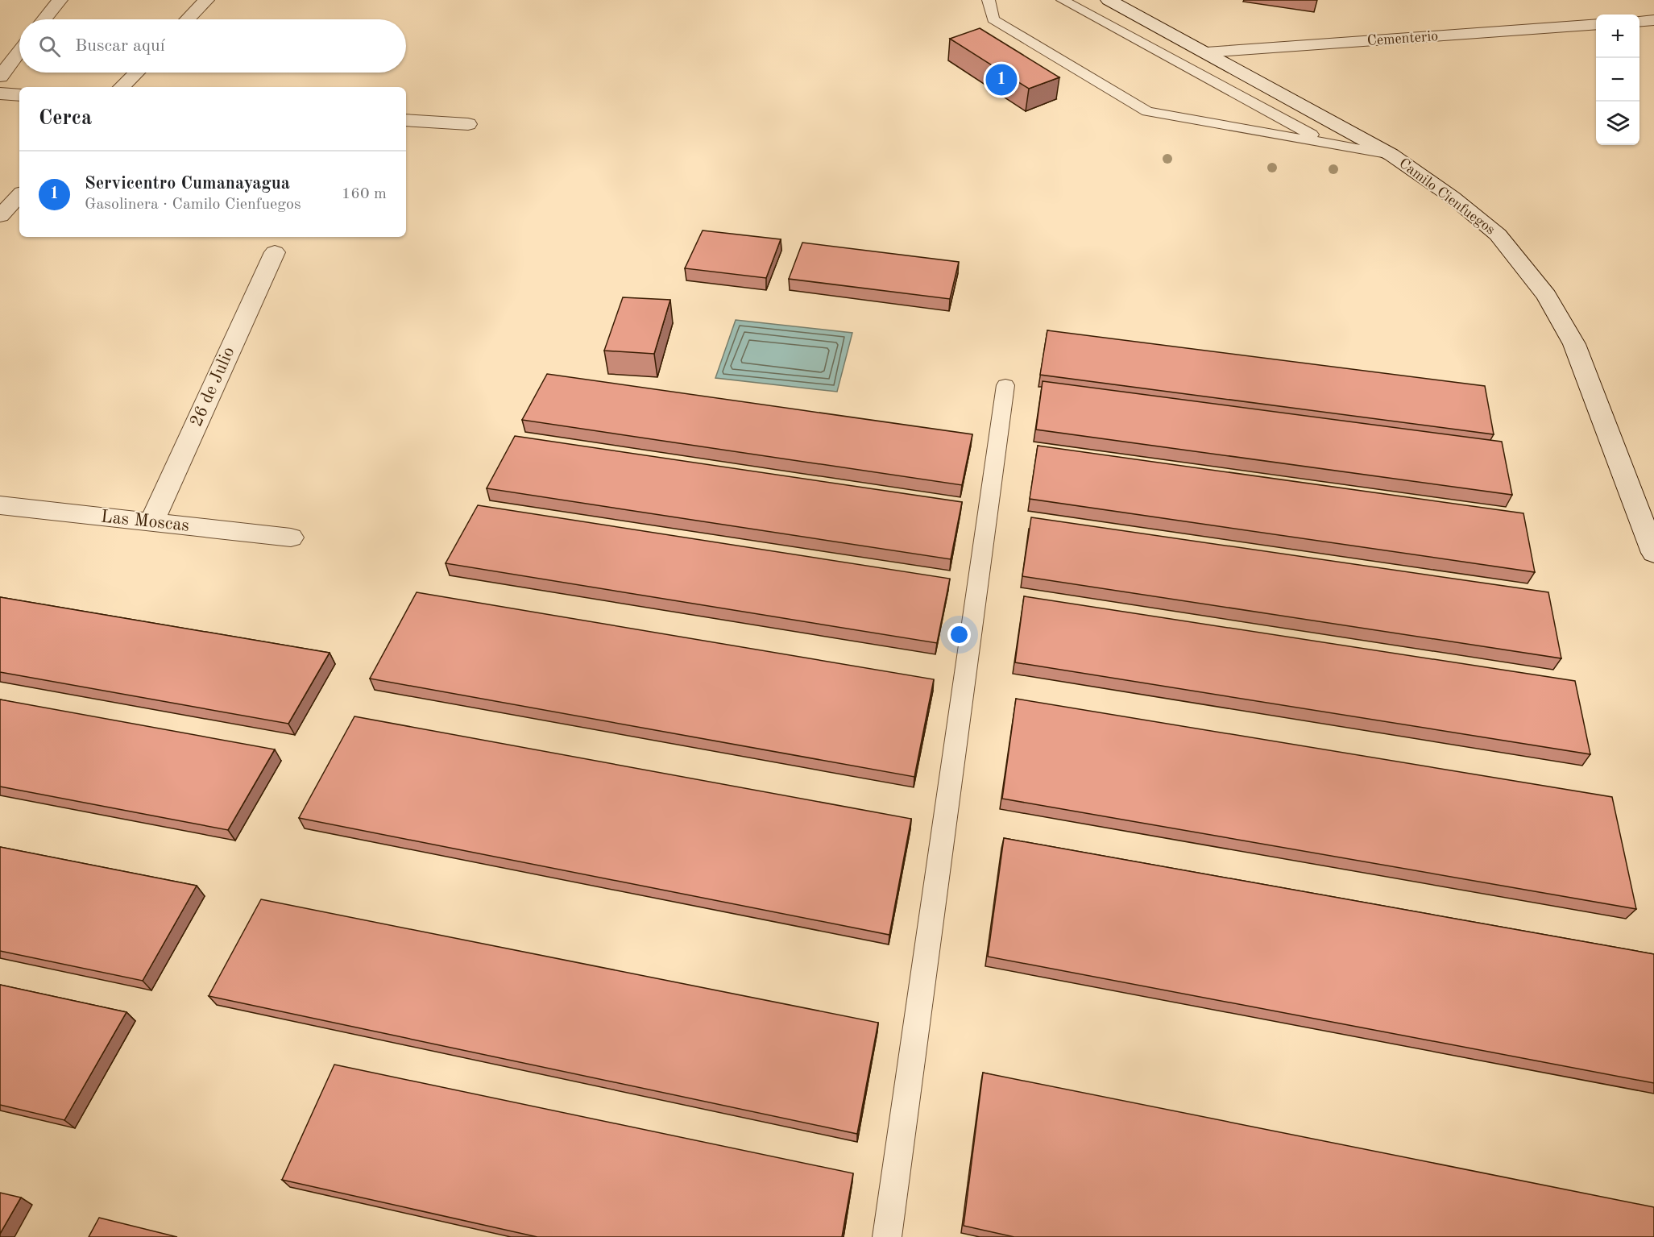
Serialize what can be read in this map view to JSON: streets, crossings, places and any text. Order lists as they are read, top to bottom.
{
  "streets": {
    "street": [
      "Cementerio",
      "Camilo Cienfuegos",
      "26 de Julio",
      "Las Moscas"
    ]
  },
  "crossings": [
    ["Cementerio", "Camilo Cienfuegos"],
    ["26 de Julio", "Las Moscas"]
  ],
  "page": {
    "map_buttons": ["+", "−"],
    "search": "Buscar aquí",
    "pins": "1",
    "heading": "Cerca",
    "list": [
      {
        "mark": "1",
        "name": "Servicentro Cumanayagua",
        "note": "Gasolinera · Camilo Cienfuegos",
        "value": "160 m"
      }
    ]
  }
}
